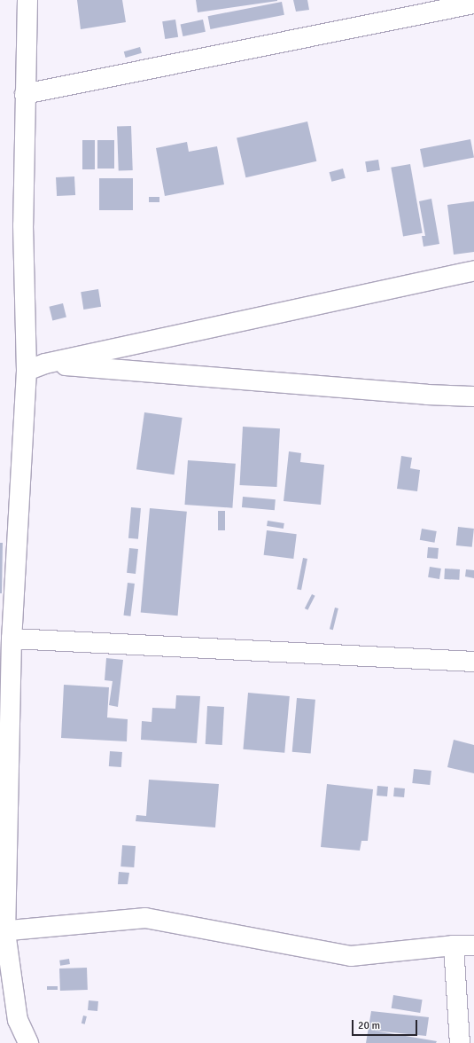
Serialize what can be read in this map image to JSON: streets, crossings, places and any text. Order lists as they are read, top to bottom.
{
  "scale_bar": "20 m"
}
